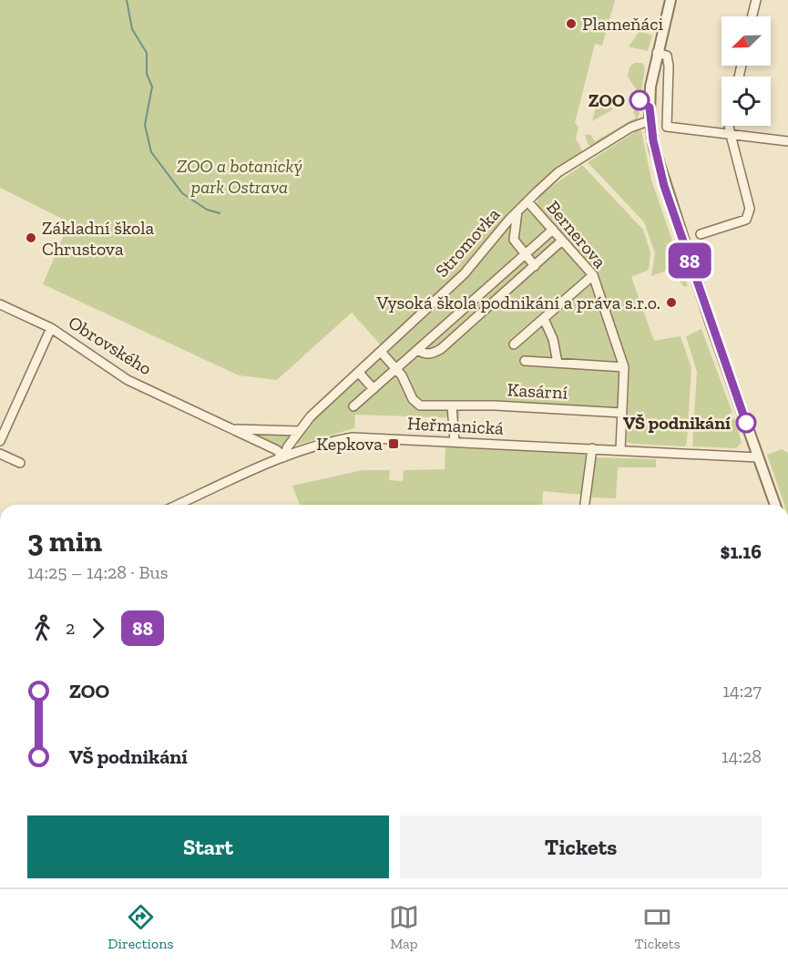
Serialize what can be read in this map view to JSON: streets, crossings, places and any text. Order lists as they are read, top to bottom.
{
  "streets": {
    "street": [
      "Bernerova",
      "Stromovka",
      "Obrovského",
      "Kasární",
      "Heřmanická"
    ]
  },
  "crossings": [
    ["Bernerova", "Stromovka"],
    ["Bernerova", "Kasární"],
    ["Bernerova", "Heřmanická"],
    ["Stromovka", "Obrovského"],
    ["Stromovka", "Heřmanická"],
    ["Obrovského", "Heřmanická"]
  ],
  "parks": ["ZOO a botanický park Ostrava"],
  "places": {
    "other": [
      "Plameňáci",
      "ZOO",
      "Základní škola Chrustova",
      "Vysoká škola podnikání a práva s.r.o.",
      "VŠ podnikání"
    ],
    "transit": ["Kepkova"]
  },
  "lines": ["bus line 88"],
  "north": "bottom left",
  "page": {
    "on_map": "88",
    "heading": ["3 min", "14:25 – 14:28 · Bus", "$1.16"],
    "legs": ["2", "88"],
    "list": [
      {
        "name": "ZOO",
        "value": "14:27"
      },
      {
        "name": "VŠ podnikání",
        "value": "14:28"
      }
    ],
    "buttons": ["Start", "Tickets"],
    "tabs": ["Directions", "Map", "Tickets"]
  }
}
